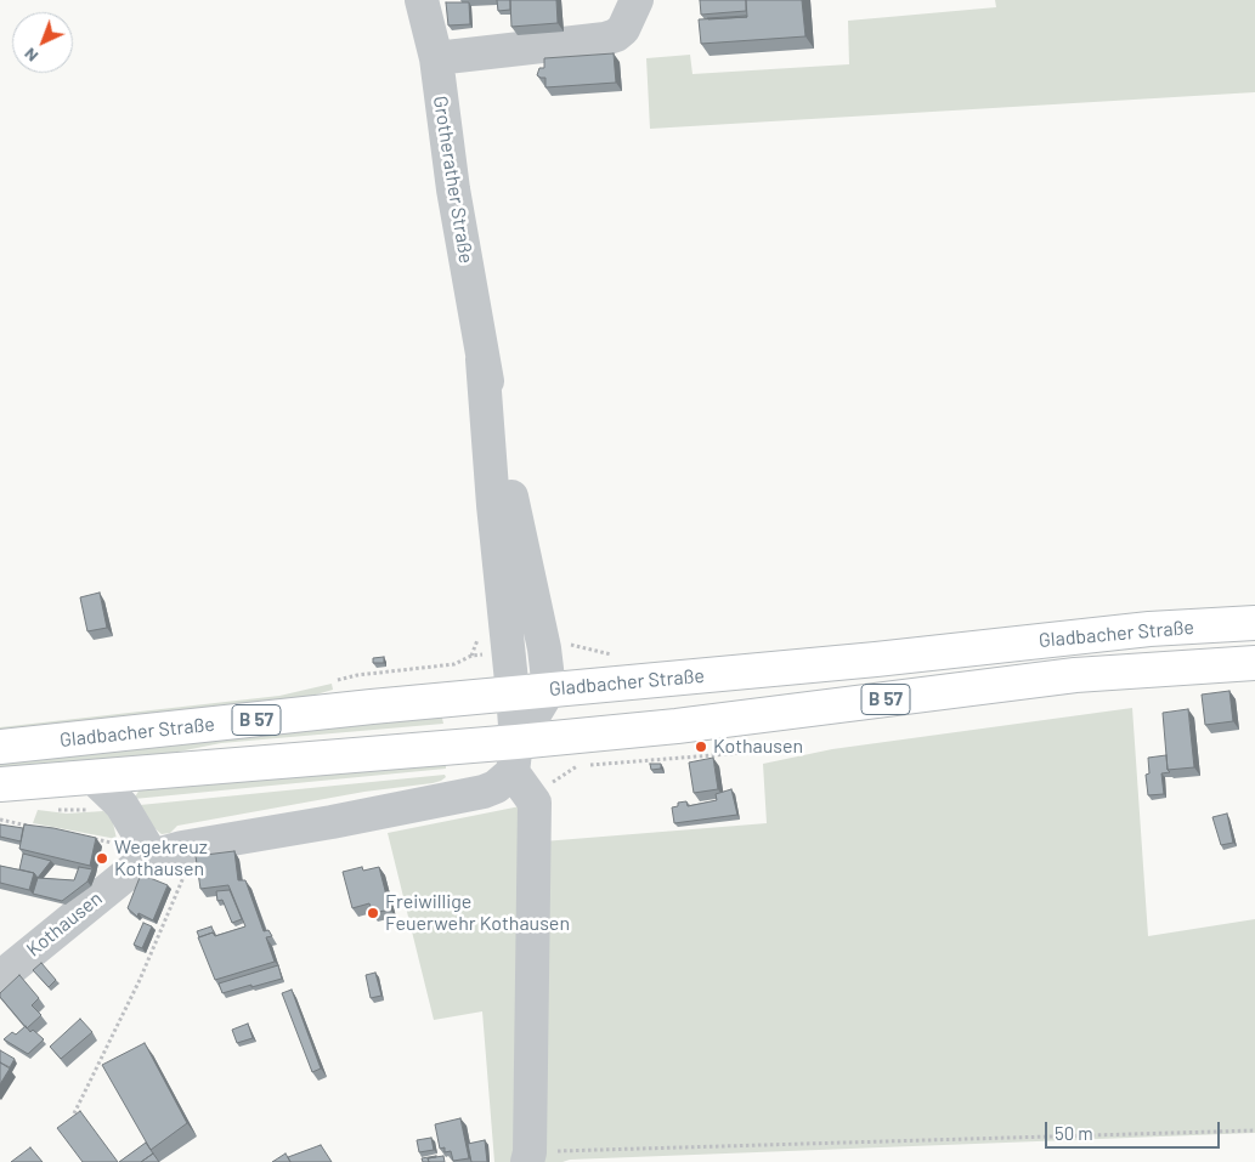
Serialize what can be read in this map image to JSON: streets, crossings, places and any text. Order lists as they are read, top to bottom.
{
  "streets": {
    "main road": ["Gladbacher Straße", "B 57"],
    "street": ["Grotherather Straße", "Kothausen"]
  },
  "crossings": [
    ["Grotherather Straße", "Gladbacher Straße"],
    ["Grotherather Straße", "Kothausen"],
    ["Gladbacher Straße", "Kothausen"]
  ],
  "places": ["Kothausen", "Wegekreuz Kothausen", "Freiwillige Feuerwehr Kothausen"],
  "scale_bar": "50 m",
  "north": "bottom left"
}
